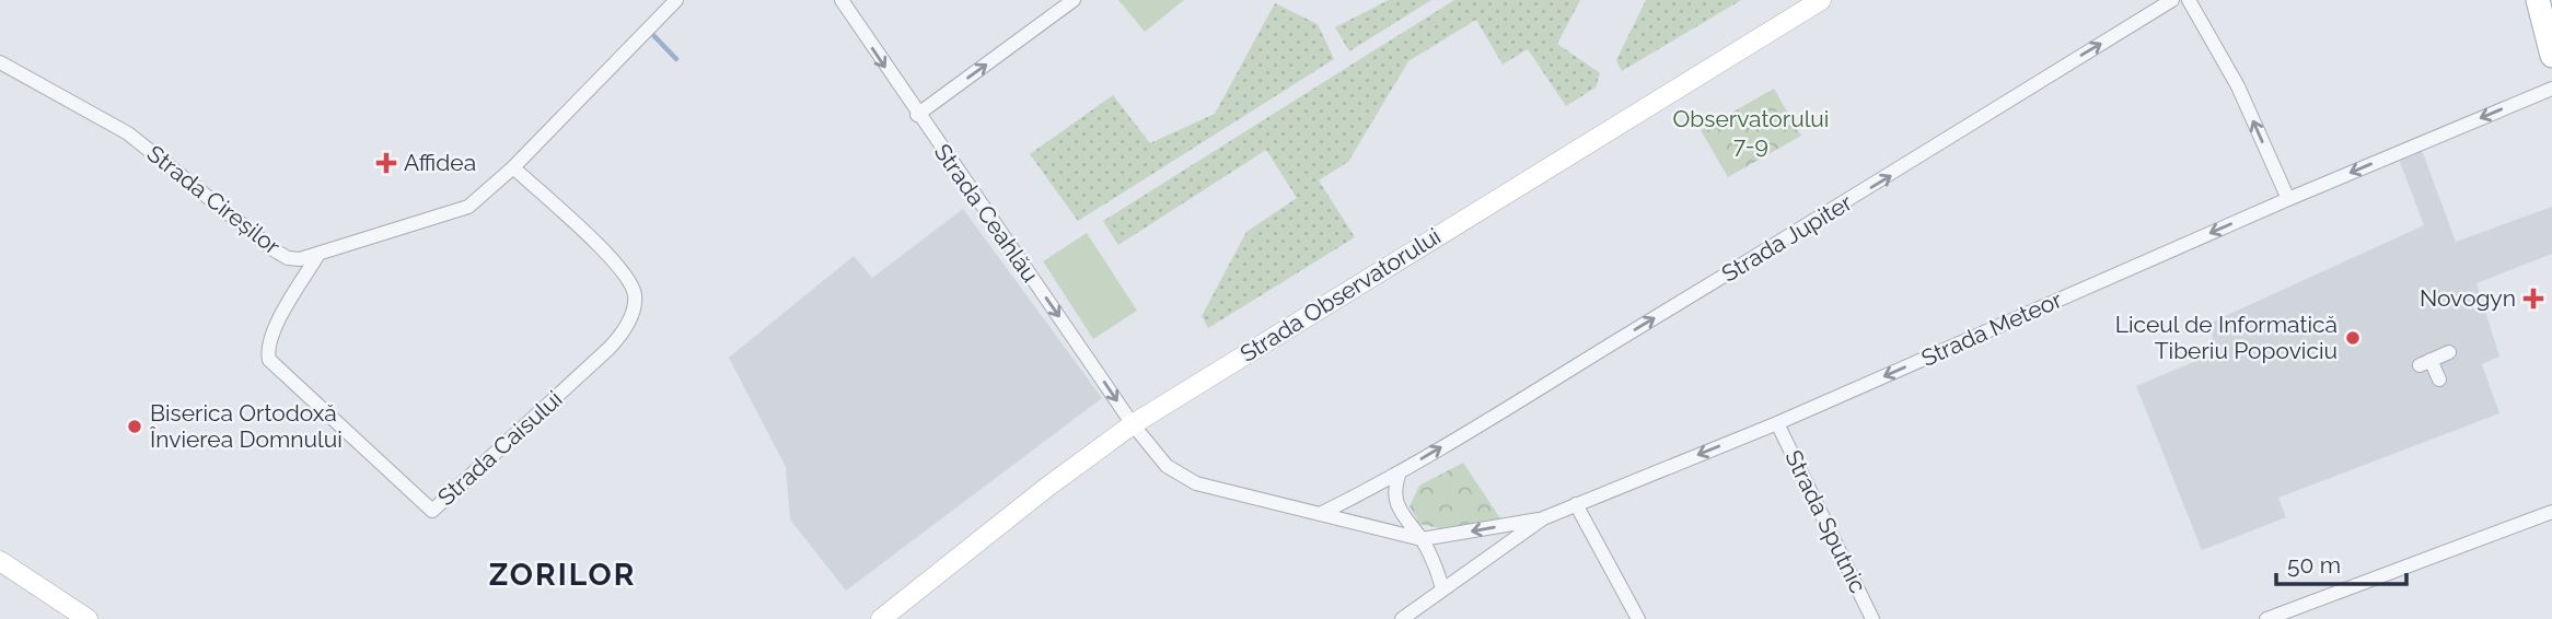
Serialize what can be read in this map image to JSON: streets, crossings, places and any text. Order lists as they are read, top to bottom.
{
  "streets": {
    "main road": ["Strada Observatorului"],
    "street": [
      "Strada Cireșilor",
      "Strada Ceahlău",
      "Strada Jupiter",
      "Strada Meteor",
      "Strada Caisului",
      "Strada Sputnic"
    ]
  },
  "crossings": [
    ["Strada Cireșilor", "Strada Caisului"],
    ["Strada Ceahlău", "Strada Observatorului"],
    ["Strada Meteor", "Strada Sputnic"]
  ],
  "one_way": ["Strada Ceahlău", "Strada Jupiter", "Strada Meteor"],
  "districts": ["ZORILOR"],
  "parks": ["Observatorului 7-9"],
  "places": {
    "health": ["Affidea", "Novogyn"],
    "other": ["Liceul de Informatică Tiberiu Popoviciu", "Biserica Ortodoxă Învierea Domnului"]
  },
  "scale_bar": "50 m"
}
